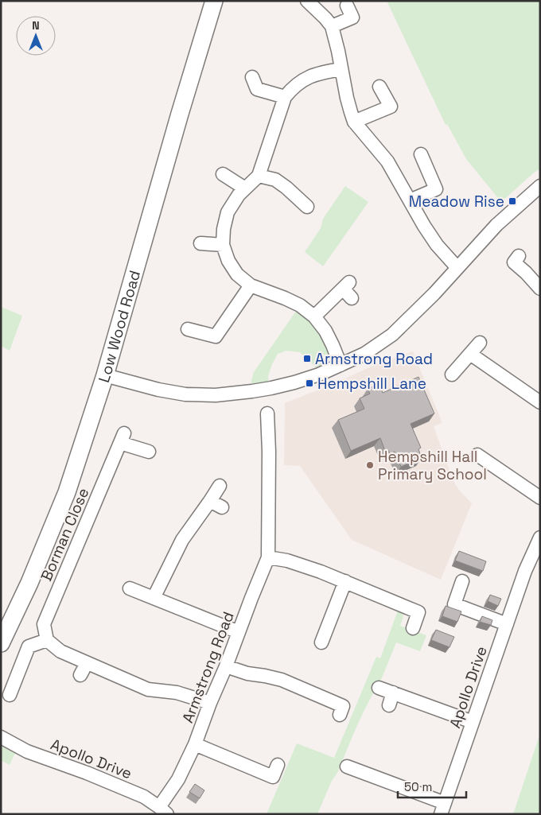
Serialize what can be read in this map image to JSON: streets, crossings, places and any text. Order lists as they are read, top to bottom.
{
  "streets": {
    "main road": ["Low Wood Road"],
    "street": ["Borman Close", "Armstrong Road", "Apollo Drive"]
  },
  "crossings": [
    ["Armstrong Road", "Apollo Drive"]
  ],
  "places": {
    "transit": ["Meadow Rise", "Armstrong Road", "Hempshill Lane"],
    "other": ["Hempshill Hall Primary School"]
  },
  "scale_bar": "50 m",
  "north": "top"
}
